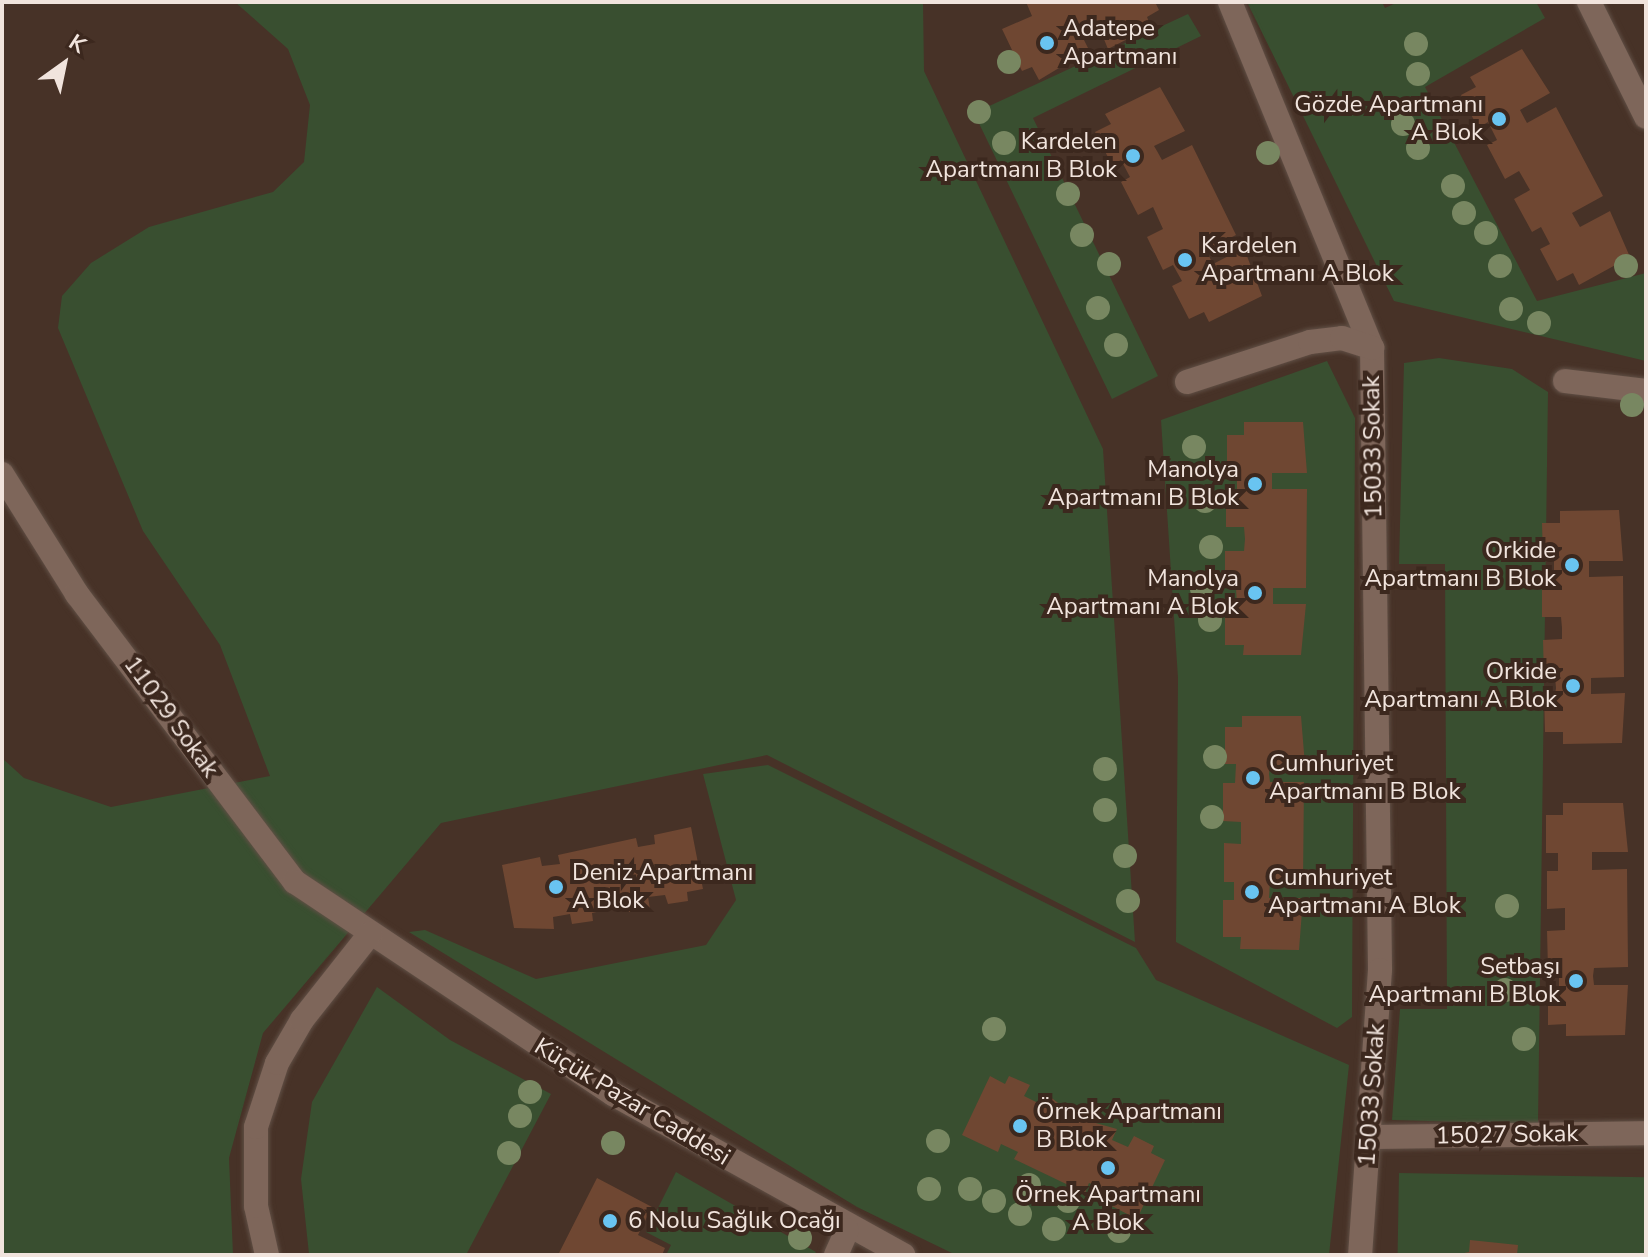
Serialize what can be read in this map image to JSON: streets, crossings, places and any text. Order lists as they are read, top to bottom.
{
  "streets": {
    "street": [
      "15033 Sokak",
      "11029 Sokak",
      "Küçük Pazar Caddesi",
      "15027 Sokak"
    ]
  },
  "crossings": [
    ["15033 Sokak", "15027 Sokak"],
    ["11029 Sokak", "Küçük Pazar Caddesi"]
  ],
  "places": [
    "Adatepe Apartmanı",
    "Gözde Apartmanı A Blok",
    "Kardelen Apartmanı B Blok",
    "Kardelen Apartmanı A Blok",
    "Manolya Apartmanı B Blok",
    "Orkide Apartmanı B Blok",
    "Manolya Apartmanı A Blok",
    "Orkide Apartmanı A Blok",
    "Cumhuriyet Apartmanı B Blok",
    "Deniz Apartmanı A Blok",
    "Cumhuriyet Apartmanı A Blok",
    "Setbaşı Apartmanı B Blok",
    "Örnek Apartmanı B Blok",
    "Örnek Apartmanı A Blok",
    "6 Nolu Sağlık Ocağı"
  ],
  "north": "top right"
}
